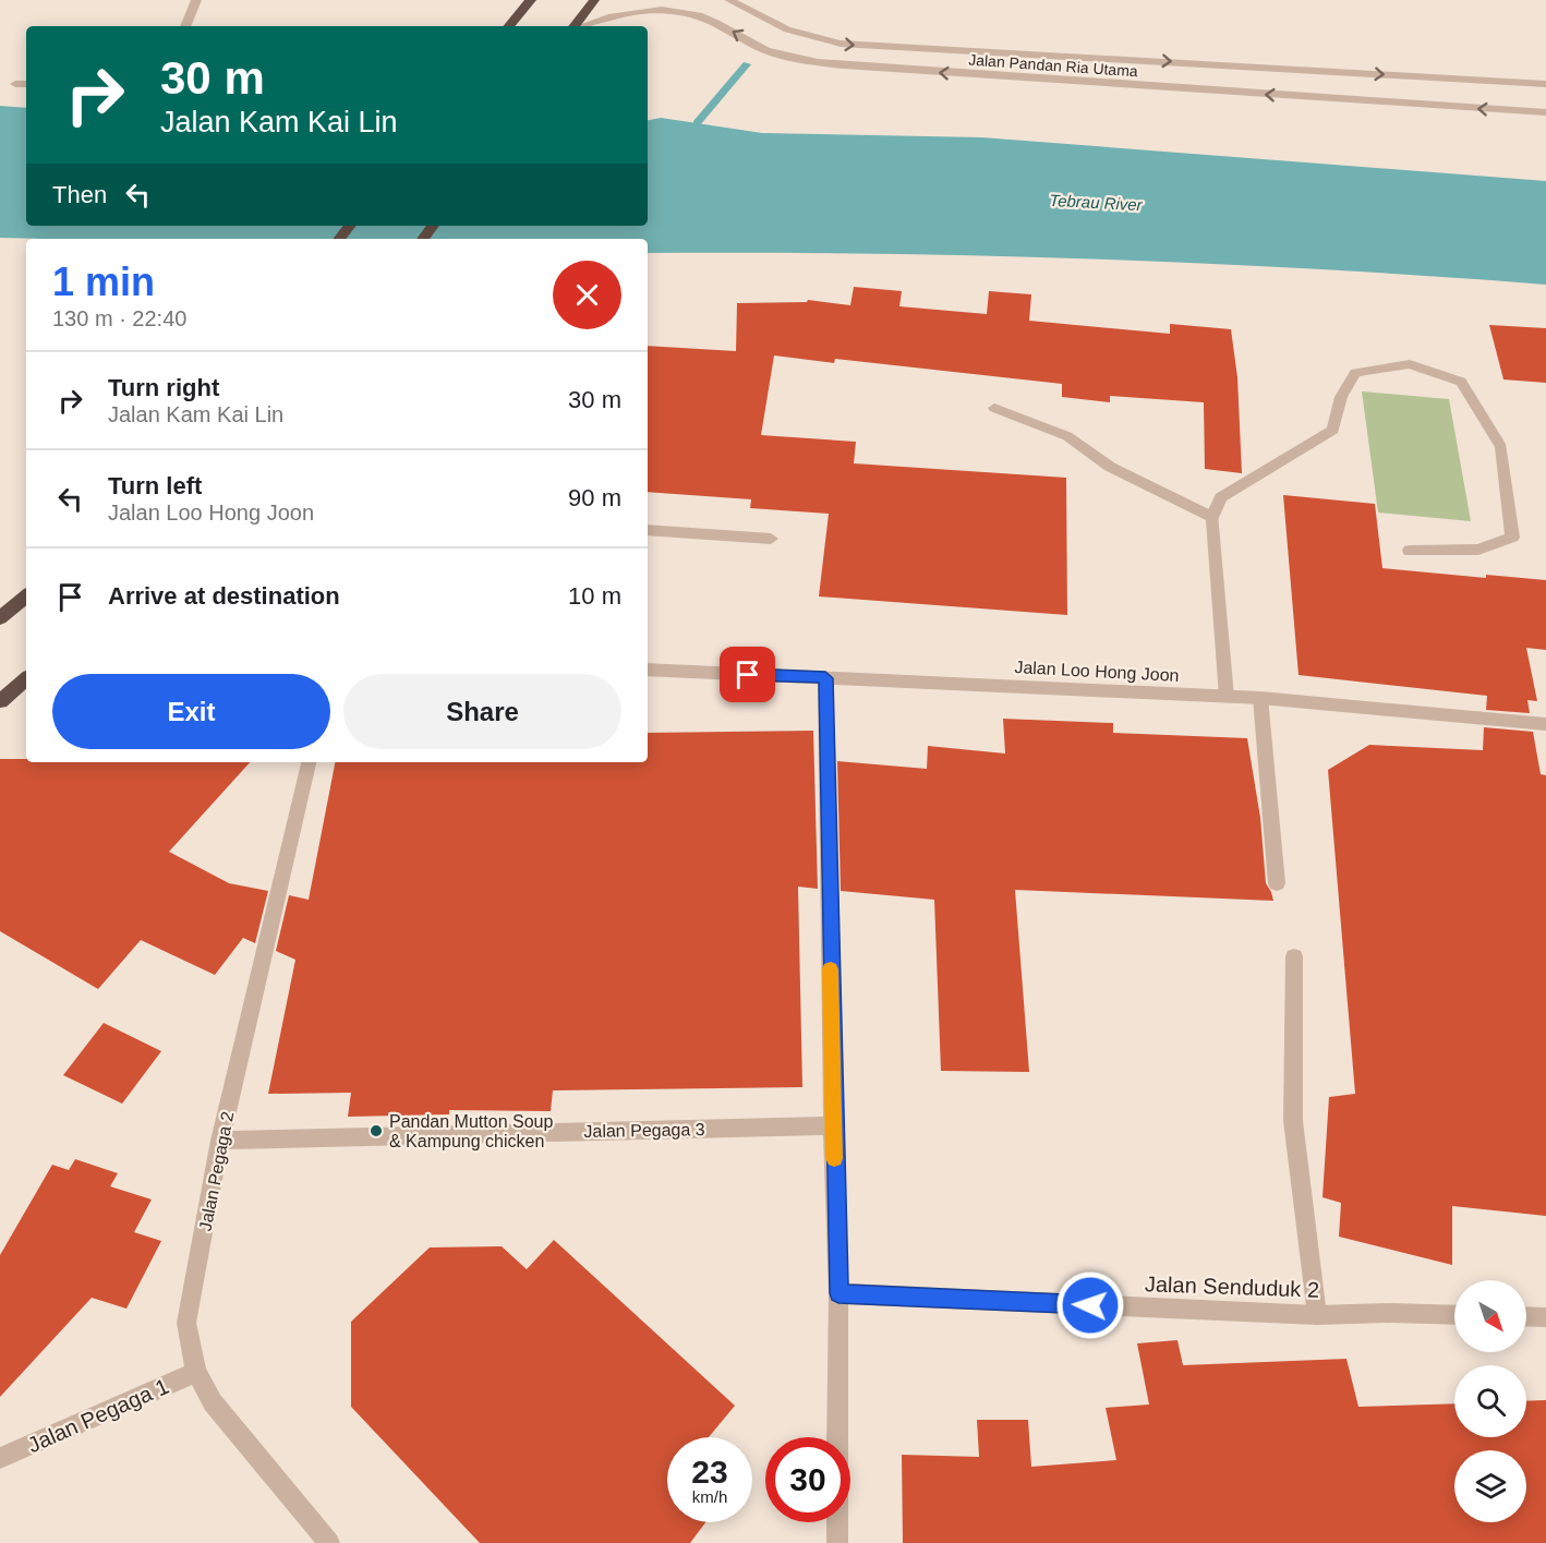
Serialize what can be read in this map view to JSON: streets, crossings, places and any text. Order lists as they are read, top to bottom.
{
  "streets": {
    "street": [
      "Jalan Pandan Ria Utama",
      "Jalan Loo Hong Joon",
      "Jalan Pegaga 3",
      "Jalan Pegaga 2",
      "Jalan Senduduk 2",
      "Jalan Pegaga 1"
    ]
  },
  "crossings": [
    ["Jalan Pegaga 3", "Jalan Pegaga 2"],
    ["Jalan Pegaga 2", "Jalan Pegaga 1"]
  ],
  "water": ["Tebrau River"],
  "places": ["Pandan Mutton Soup & Kampung chicken"],
  "north": "bottom right",
  "page": {
    "turn": ["30 m", "Jalan Kam Kai Lin"],
    "then": "Then",
    "heading": ["1 min", "130 m · 22:40"],
    "list": [
      {
        "name": "Turn right",
        "note": "Jalan Kam Kai Lin",
        "value": "30 m"
      },
      {
        "name": "Turn left",
        "note": "Jalan Loo Hong Joon",
        "value": "90 m"
      },
      {
        "name": "Arrive at destination",
        "value": "10 m"
      }
    ],
    "buttons": ["Exit", "Share"],
    "speed": "23 km/h",
    "limit": "30"
  }
}
